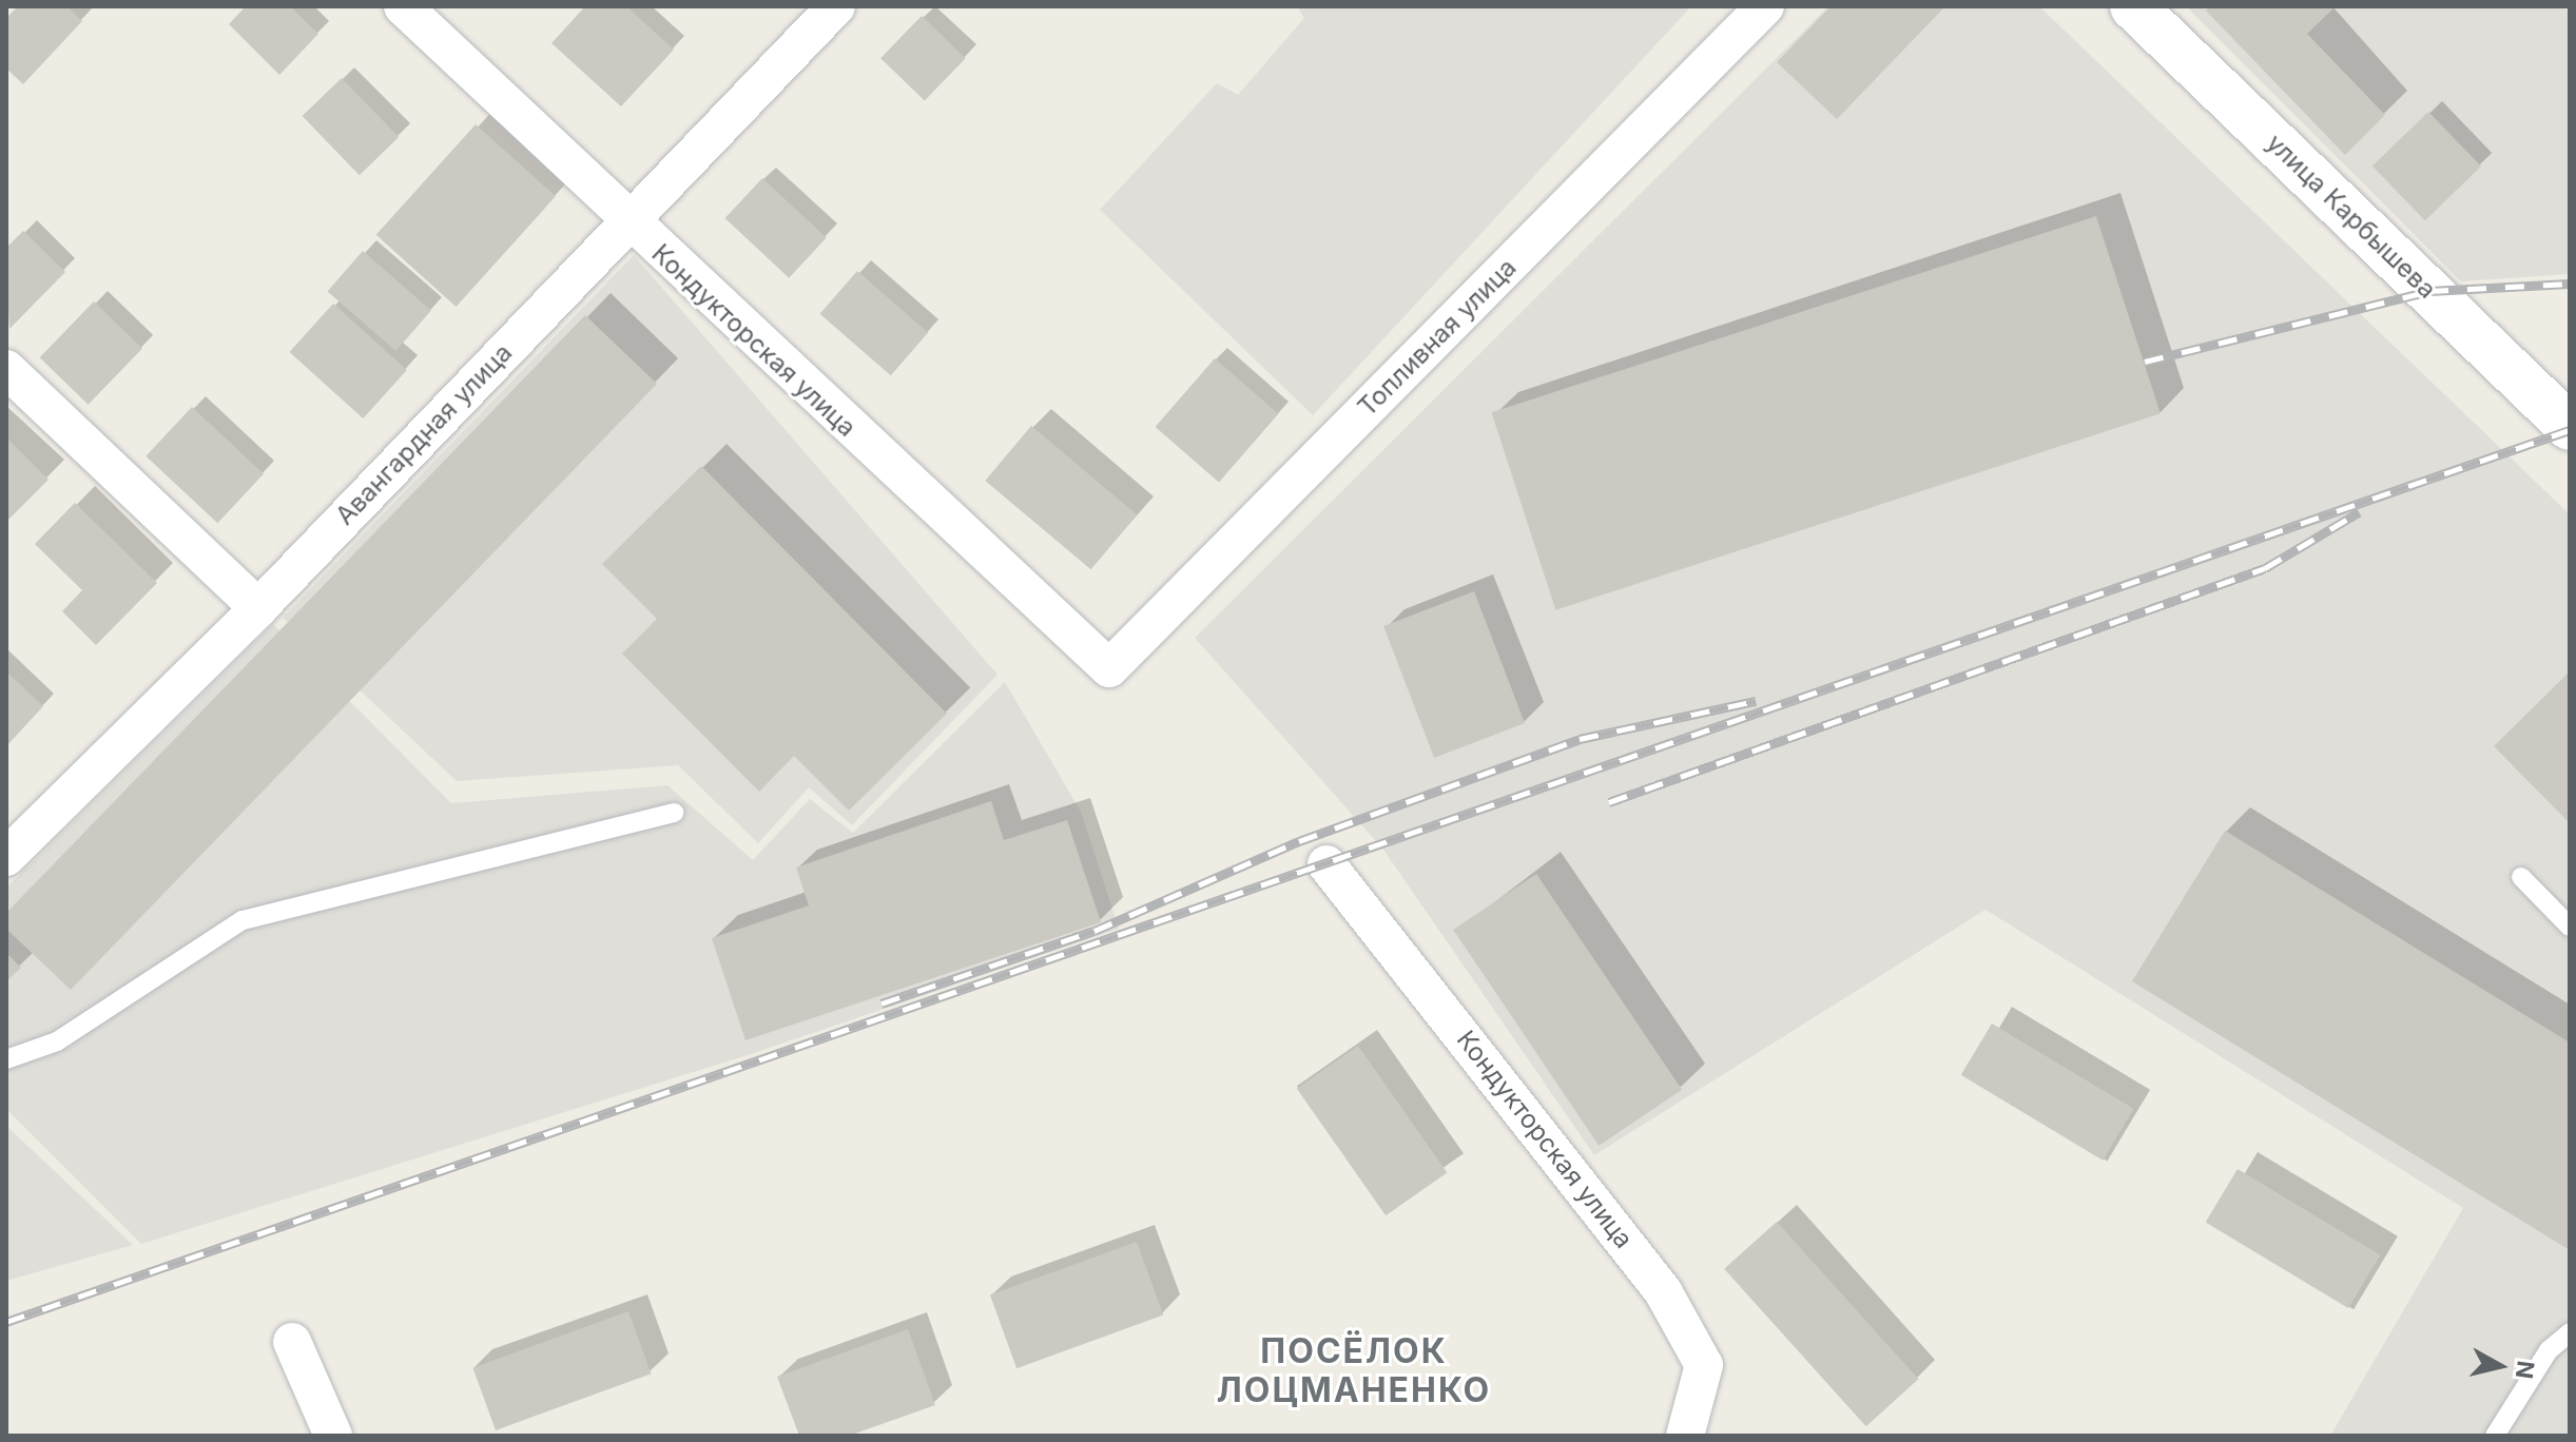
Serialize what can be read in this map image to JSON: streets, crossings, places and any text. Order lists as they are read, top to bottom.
{
  "streets": {
    "street": [
      "улица Карбышева",
      "Топливная улица",
      "Кондукторская улица",
      "Авангардная улица"
    ]
  },
  "crossings": [
    ["Топливная улица", "Кондукторская улица"],
    ["Кондукторская улица", "Авангардная улица"]
  ],
  "districts": ["ПОСЁЛОК ЛОЦМАНЕНКО"],
  "north": "right"
}
